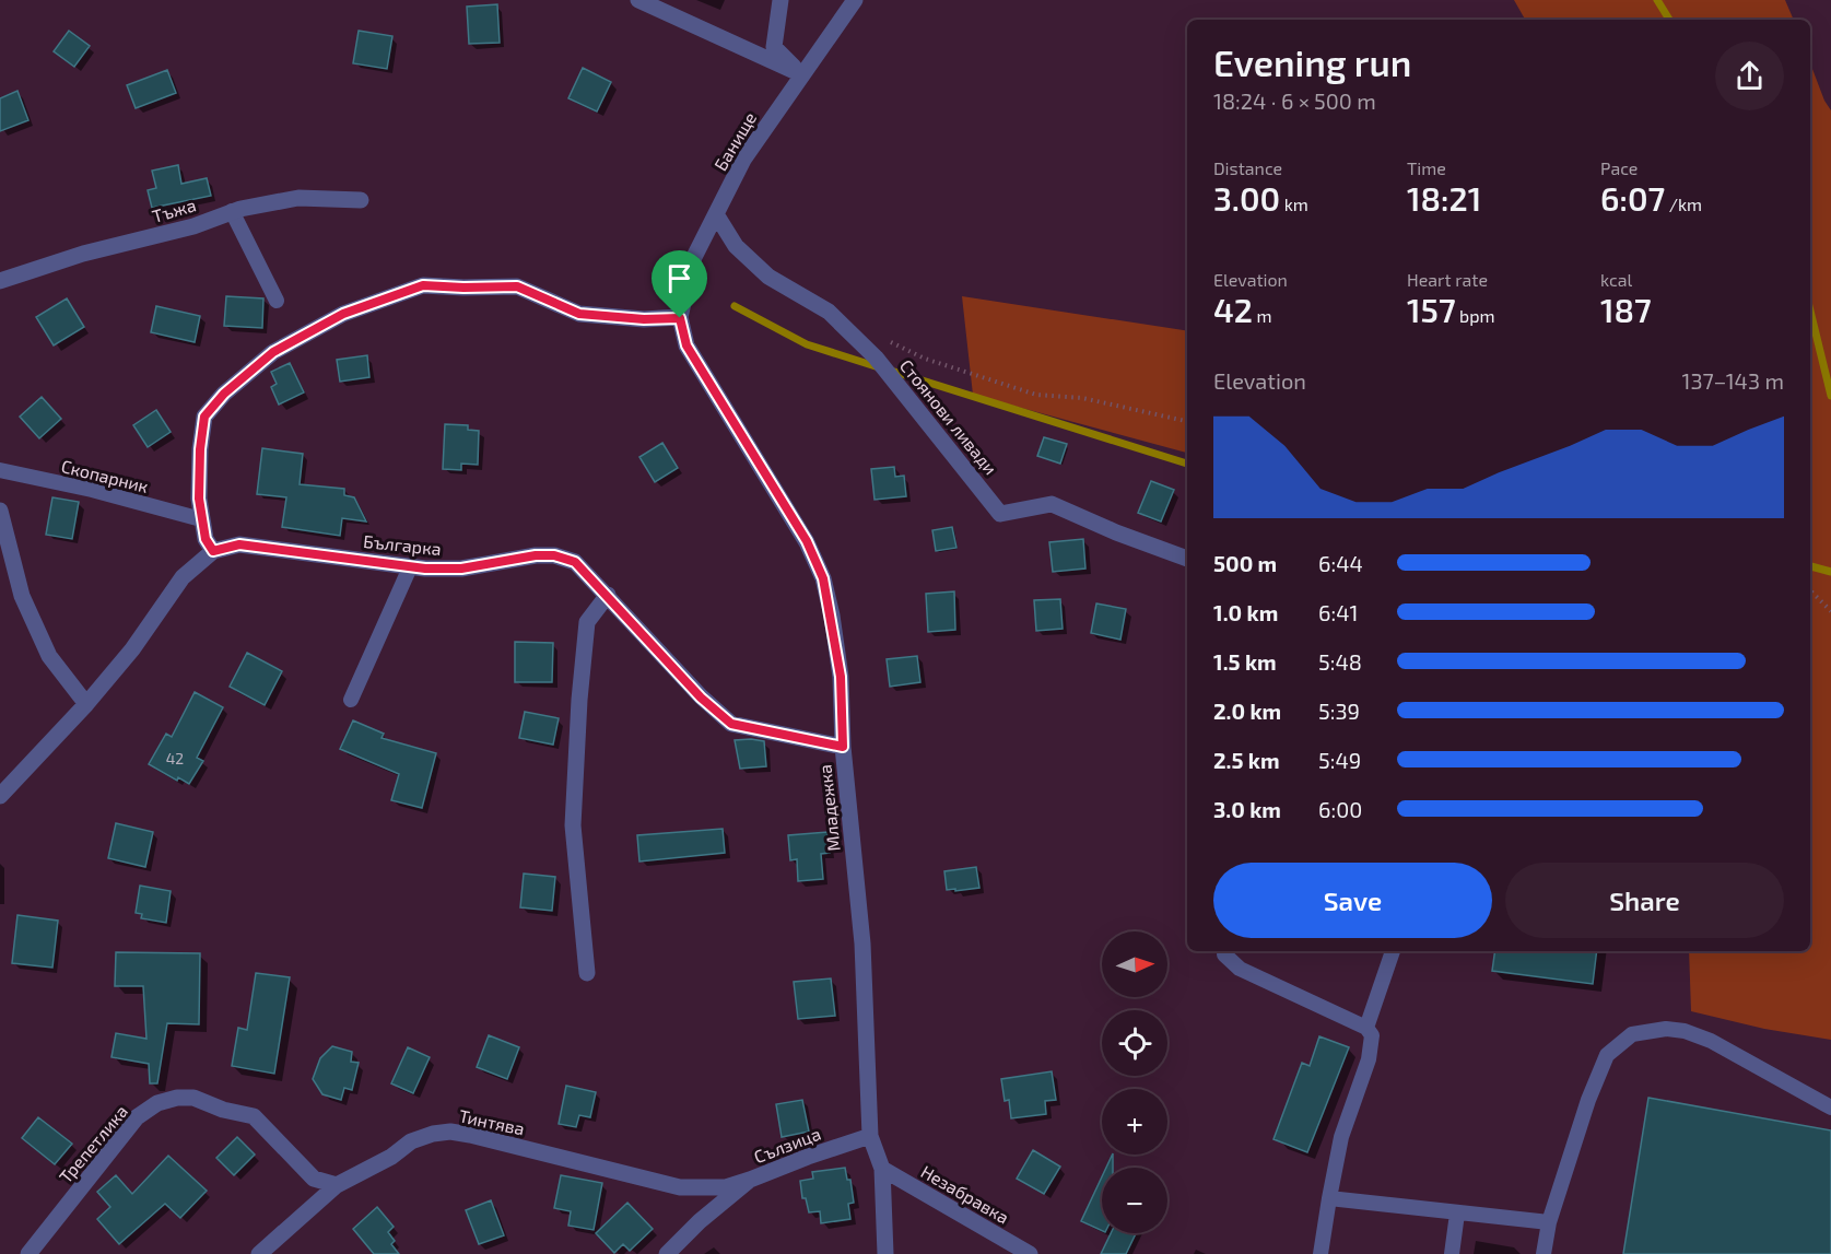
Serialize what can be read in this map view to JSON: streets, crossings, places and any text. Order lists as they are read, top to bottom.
{
  "streets": {
    "street": [
      "Банище",
      "Тъжа",
      "Стоянови ливади",
      "Българка",
      "Младежка",
      "Тинтява",
      "Трепетлика",
      "Сълзица",
      "Незабравка"
    ],
    "lane": ["Скопарник"]
  },
  "crossings": [
    ["Банище", "Стоянови ливади"],
    ["Банище", "Младежка"],
    ["Българка", "Младежка"],
    ["Младежка", "Сълзица"],
    ["Младежка", "Незабравка"],
    ["Тинтява", "Трепетлика"],
    ["Тинтява", "Сълзица"]
  ],
  "house_numbers": ["42"],
  "north": "right",
  "page": {
    "heading": ["Evening run", "18:24 · 6 × 500 m"],
    "stats": [
      ["Distance", "3.00 km"],
      ["Time", "18:21"],
      ["Pace", "6:07 /km"],
      ["Elevation", "42 m"],
      ["Heart rate", "157 bpm"],
      ["kcal", "187"]
    ],
    "chart": ["Elevation", "137–143 m"],
    "list": [
      {
        "name": "500 m",
        "note": "6:44"
      },
      {
        "name": "1.0 km",
        "note": "6:41"
      },
      {
        "name": "1.5 km",
        "note": "5:48"
      },
      {
        "name": "2.0 km",
        "note": "5:39"
      },
      {
        "name": "2.5 km",
        "note": "5:49"
      },
      {
        "name": "3.0 km",
        "note": "6:00"
      }
    ],
    "buttons": ["Save", "Share"],
    "map_buttons": ["+", "−"]
  }
}
